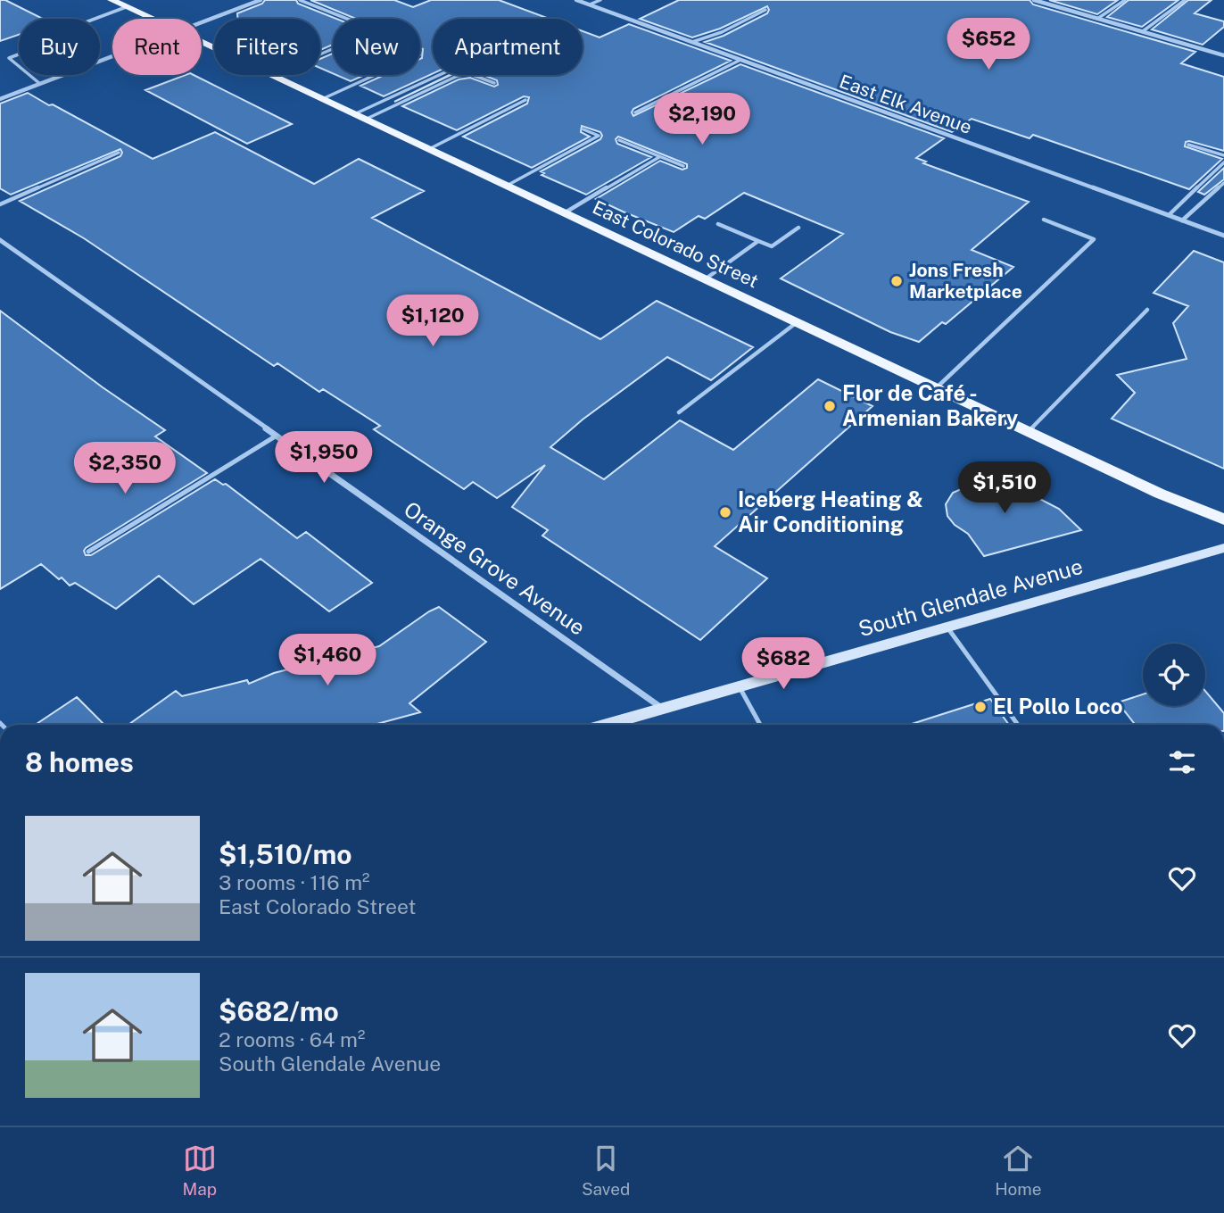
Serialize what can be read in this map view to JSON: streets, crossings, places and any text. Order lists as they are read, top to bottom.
{
  "streets": {
    "main road": ["East Colorado Street", "South Glendale Avenue"],
    "street": ["East Elk Avenue", "Orange Grove Avenue"]
  },
  "crossings": [
    ["Orange Grove Avenue", "South Glendale Avenue"]
  ],
  "places": [
    "Jons Fresh Marketplace",
    "Flor de Café - Armenian Bakery",
    "Iceberg Heating & Air Conditioning",
    "El Pollo Loco"
  ],
  "page": {
    "price": [
      "$652",
      "$2,190",
      "$1,120",
      "$1,950",
      "$2,350",
      "$1,510",
      "$1,460",
      "$682"
    ],
    "chip": [
      "Buy",
      "Rent",
      "Filters",
      "New",
      "Apartment"
    ],
    "heading": "8 homes",
    "list": [
      {
        "name": "$1,510/mo",
        "note": "3 rooms · 116 m² · East Colorado Street"
      },
      {
        "name": "$682/mo",
        "note": "2 rooms · 64 m² · South Glendale Avenue"
      }
    ],
    "tabs": ["Map", "Saved", "Home"]
  }
}
